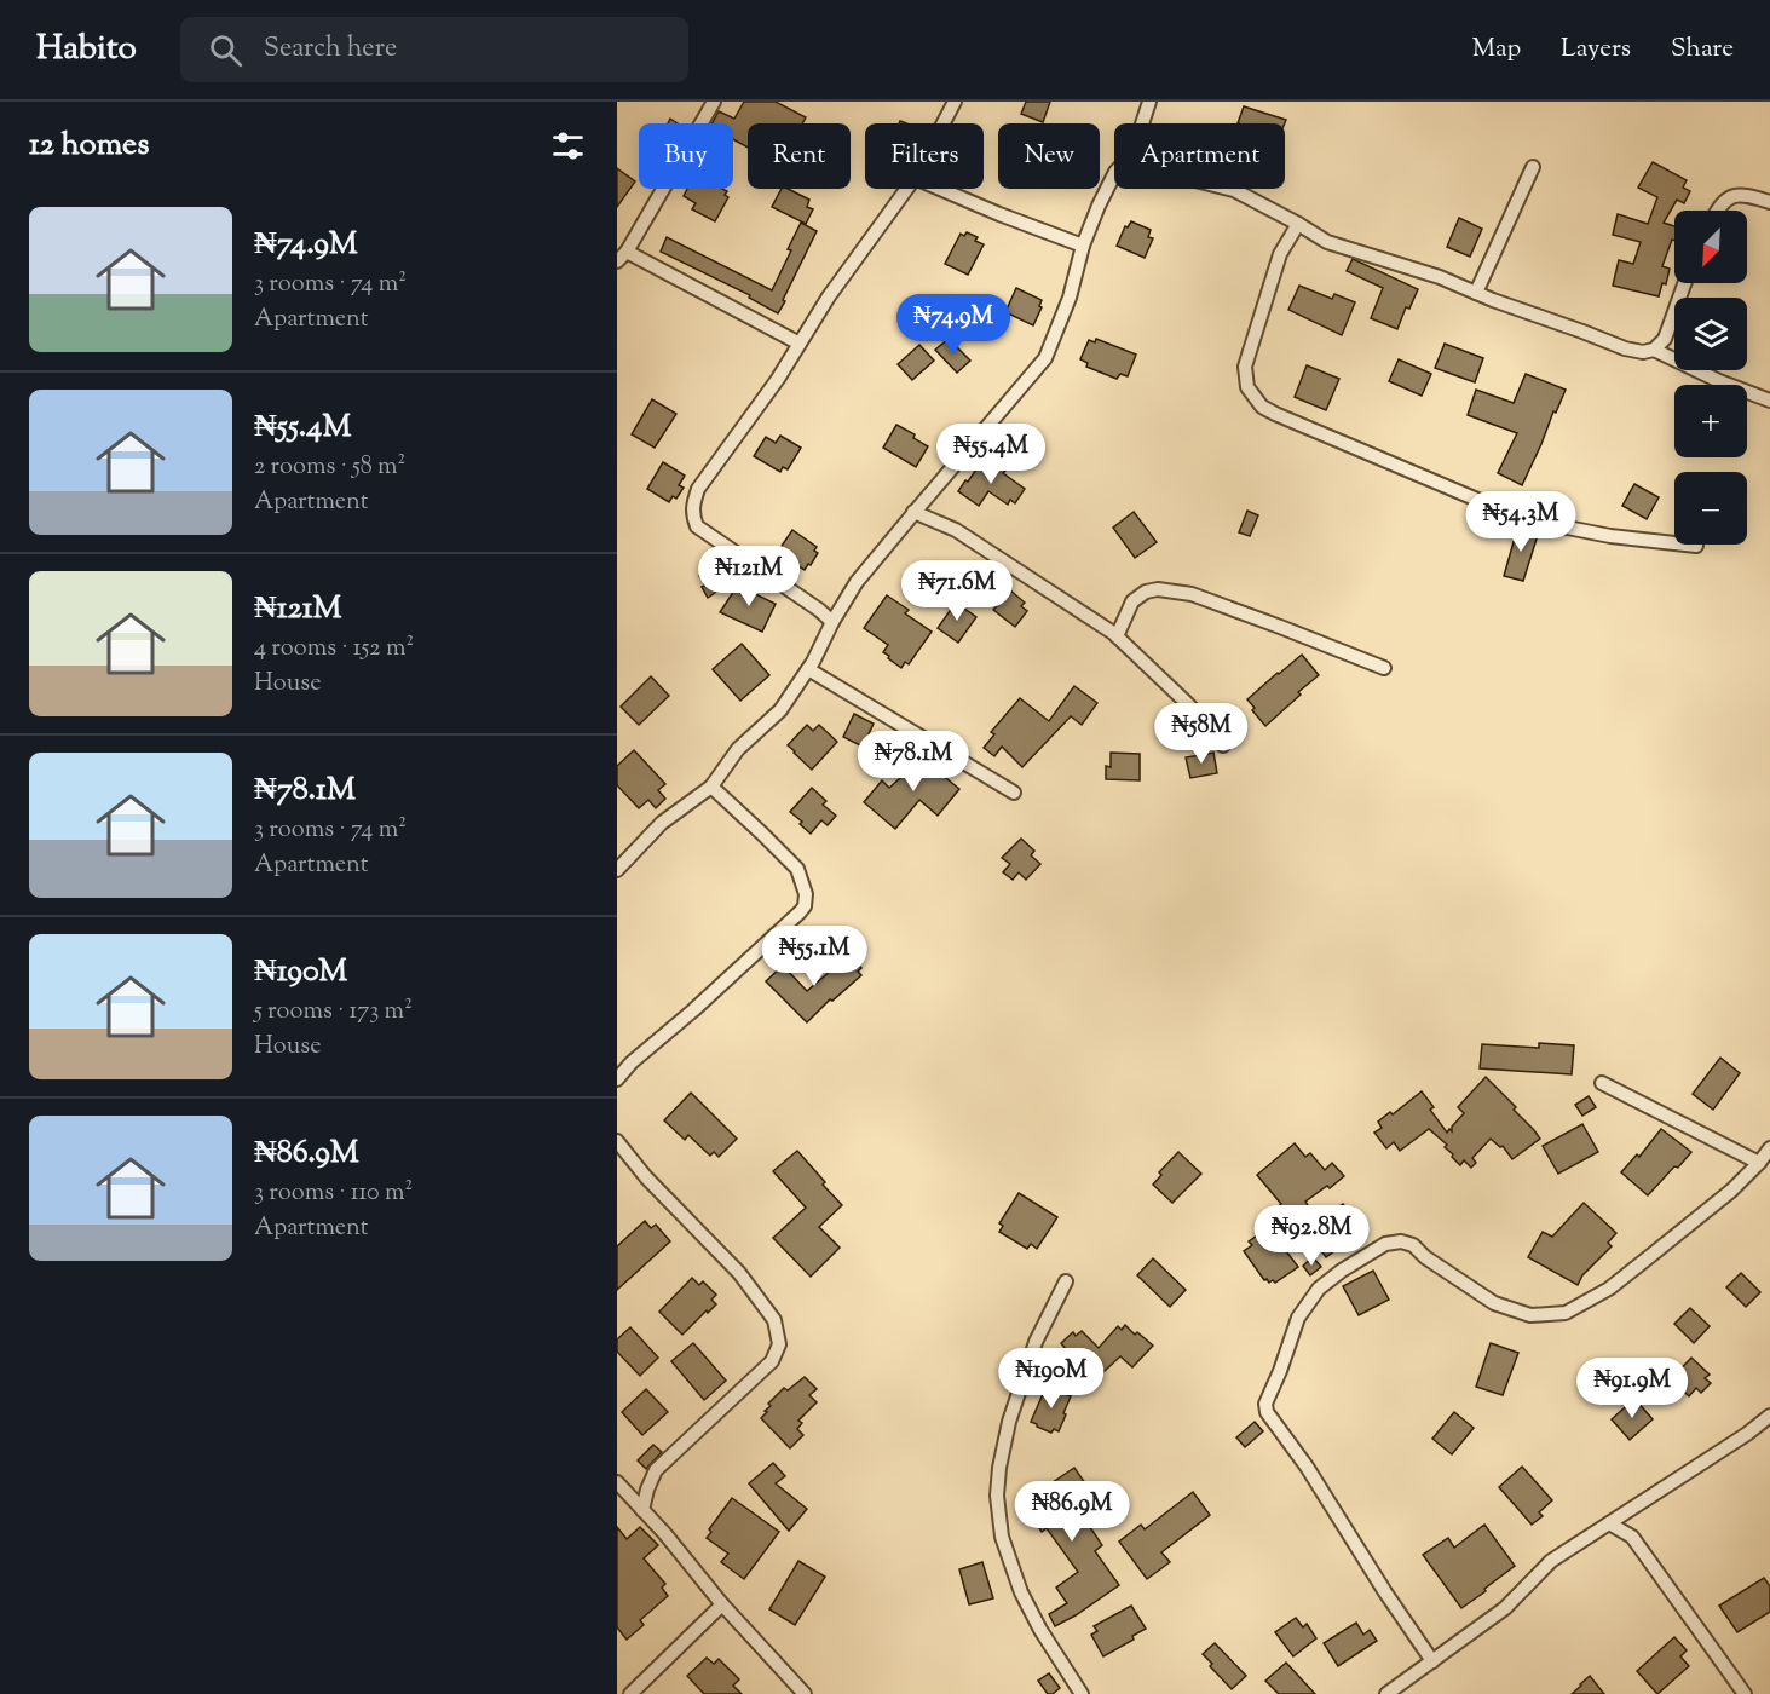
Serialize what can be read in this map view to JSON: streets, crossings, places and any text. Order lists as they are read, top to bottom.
{
  "north": "bottom left",
  "page": {
    "header": "Habito",
    "search": "Search here",
    "nav": ["Map", "Layers", "Share"],
    "heading": "12 homes",
    "chip": [
      "Buy",
      "Rent",
      "Filters",
      "New",
      "Apartment"
    ],
    "list": [
      {
        "name": "₦74.9M",
        "note": "3 rooms · 74 m² · Apartment"
      },
      {
        "name": "₦55.4M",
        "note": "2 rooms · 58 m² · Apartment"
      },
      {
        "name": "₦121M",
        "note": "4 rooms · 152 m² · House"
      },
      {
        "name": "₦78.1M",
        "note": "3 rooms · 74 m² · Apartment"
      },
      {
        "name": "₦190M",
        "note": "5 rooms · 173 m² · House"
      },
      {
        "name": "₦86.9M",
        "note": "3 rooms · 110 m² · Apartment"
      }
    ],
    "map_buttons": ["+", "−"],
    "price": [
      "₦74.9M",
      "₦55.4M",
      "₦54.3M",
      "₦121M",
      "₦71.6M",
      "₦58M",
      "₦78.1M",
      "₦55.1M",
      "₦92.8M",
      "₦190M",
      "₦91.9M",
      "₦86.9M"
    ]
  }
}
